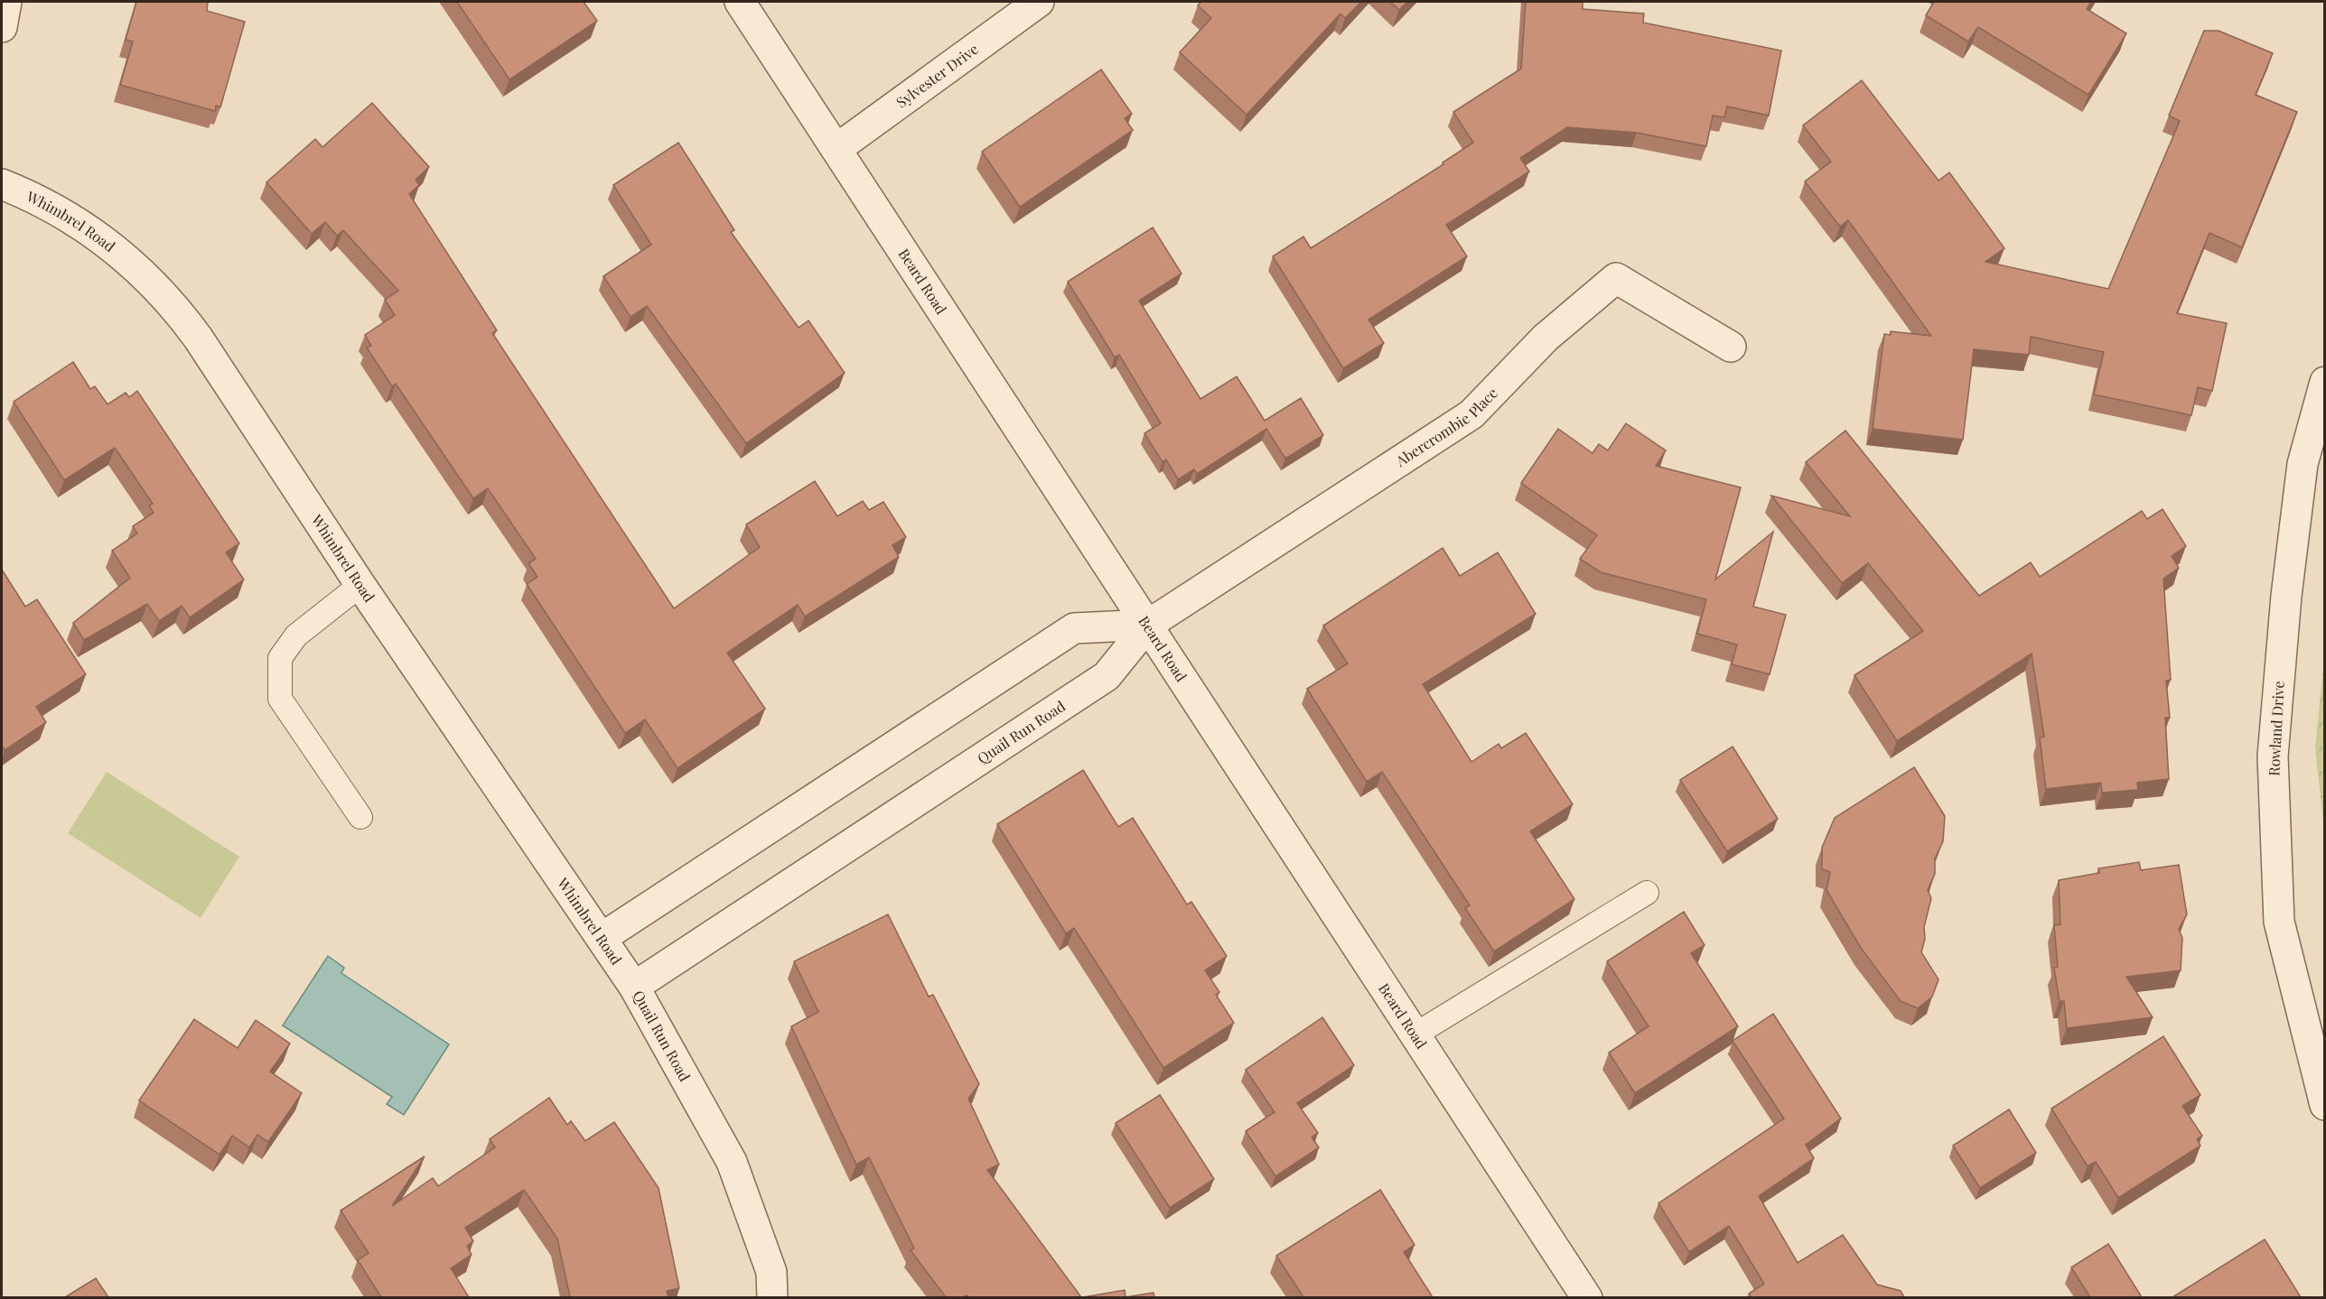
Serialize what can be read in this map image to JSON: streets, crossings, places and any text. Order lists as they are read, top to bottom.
{
  "streets": {
    "street": [
      "Sylvester Drive",
      "Whimbrel Road",
      "Beard Road",
      "Abercrombie Place",
      "Rowland Drive",
      "Quail Run Road"
    ]
  },
  "crossings": [
    ["Sylvester Drive", "Beard Road"],
    ["Whimbrel Road", "Quail Run Road"],
    ["Beard Road", "Abercrombie Place"],
    ["Beard Road", "Quail Run Road"],
    ["Abercrombie Place", "Quail Run Road"]
  ]
}
